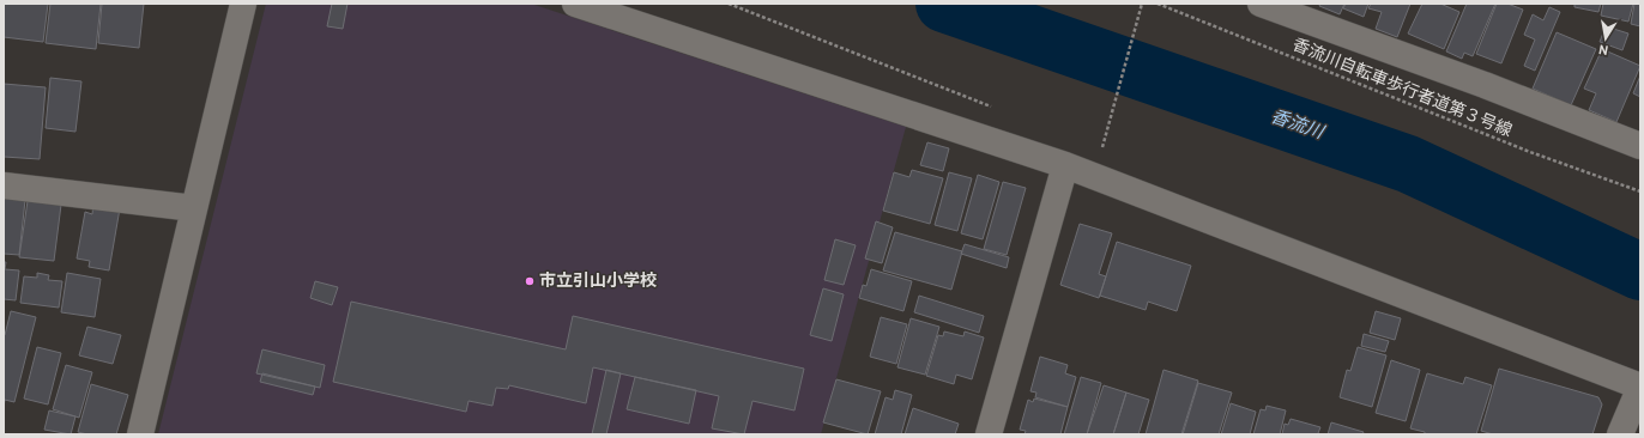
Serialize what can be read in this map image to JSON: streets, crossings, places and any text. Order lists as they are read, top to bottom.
{
  "streets": {
    "path": ["香流川自転車歩行者道第３号線"]
  },
  "water": ["香流川"],
  "places": ["市立引山小学校"],
  "north": "bottom"
}
